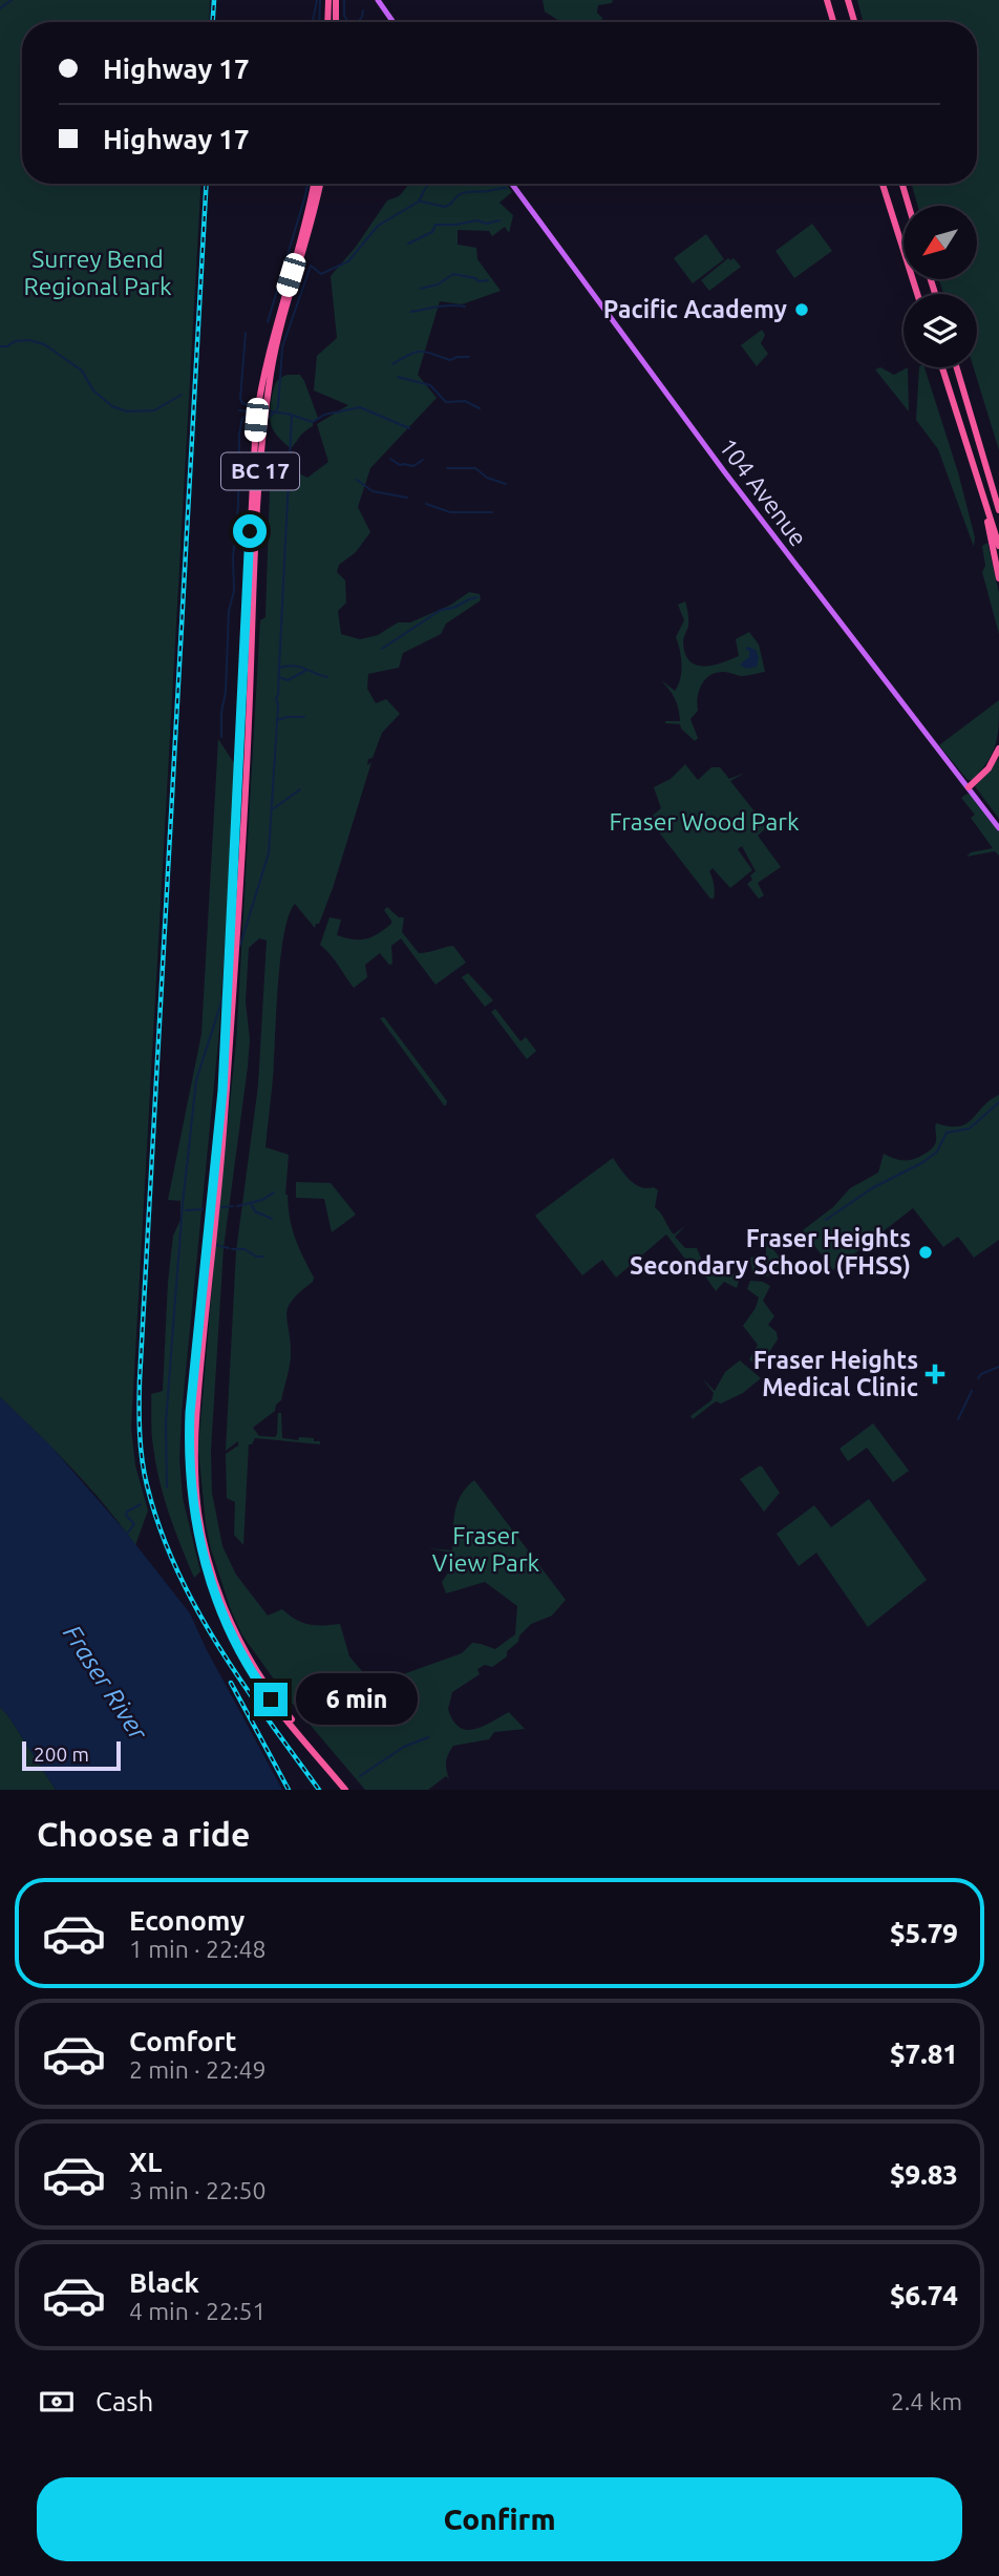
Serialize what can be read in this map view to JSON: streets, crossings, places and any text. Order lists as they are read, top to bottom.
{
  "streets": {
    "highway": ["BC 17"],
    "main road": ["104 Avenue"]
  },
  "water": ["Fraser River"],
  "parks": ["Surrey Bend Regional Park", "Fraser Wood Park", "Fraser View Park"],
  "places": {
    "other": ["Pacific Academy", "Fraser Heights Secondary School (FHSS)"],
    "health": ["Fraser Heights Medical Clinic"]
  },
  "scale_bar": "200 m",
  "north": "bottom left",
  "page": {
    "banner": ["Highway 17", "Highway 17"],
    "bubble": "6 min",
    "scale": "200 m",
    "heading": "Choose a ride",
    "list": [
      {
        "name": "Economy",
        "note": "1 min · 22:48",
        "value": "$5.79"
      },
      {
        "name": "Comfort",
        "note": "2 min · 22:49",
        "value": "$7.81"
      },
      {
        "name": "XL",
        "note": "3 min · 22:50",
        "value": "$9.83"
      },
      {
        "name": "Black",
        "note": "4 min · 22:51",
        "value": "$6.74"
      }
    ],
    "pay": ["Cash", "2.4 km"],
    "buttons": "Confirm"
  }
}
